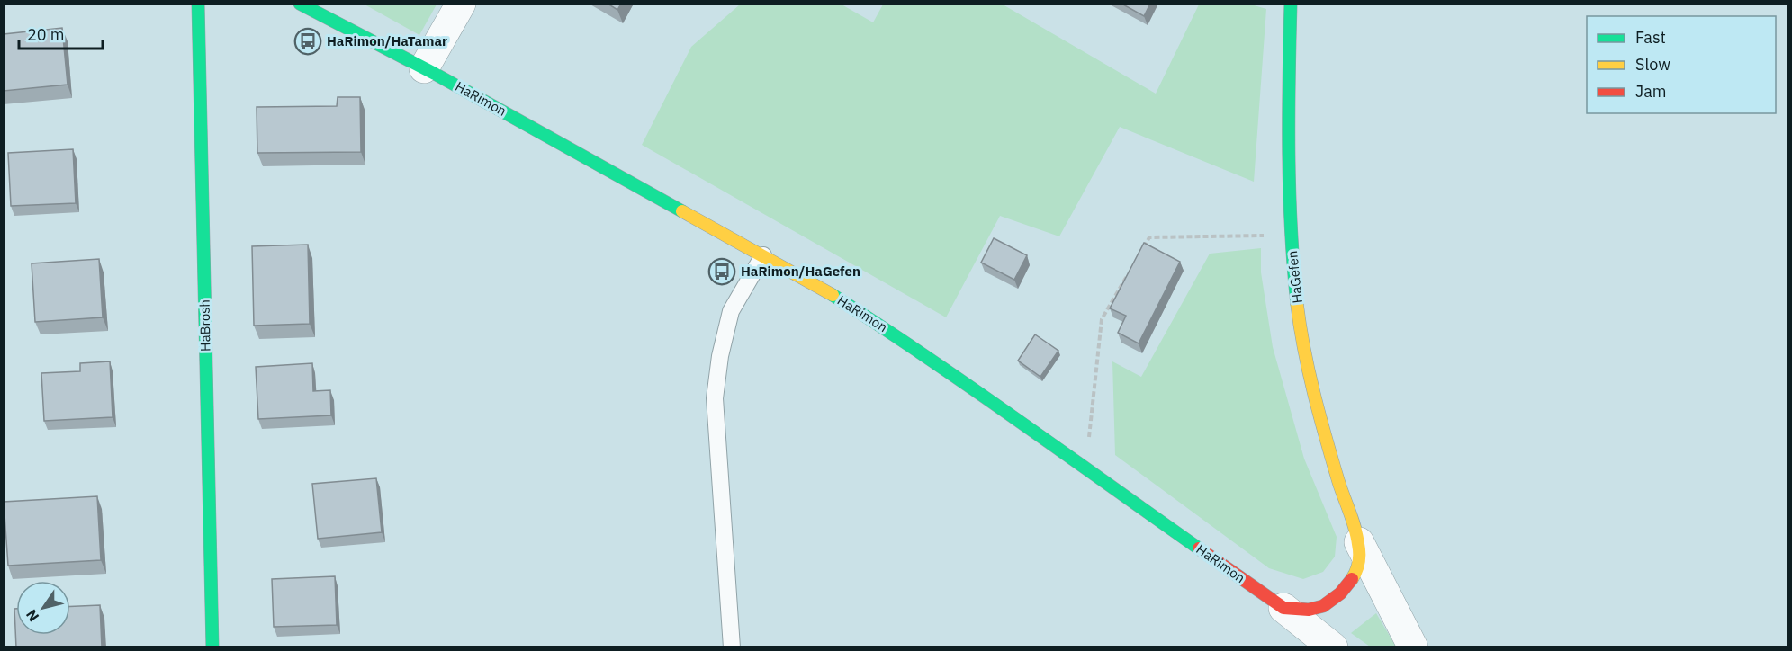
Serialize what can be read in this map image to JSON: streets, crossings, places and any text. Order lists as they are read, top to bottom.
{
  "streets": {
    "street": ["HaRimon", "HaGefen", "HaBrosh"]
  },
  "crossings": [
    ["HaRimon", "HaGefen"]
  ],
  "places": {
    "bus stop": ["HaRimon/HaTamar", "HaRimon/HaGefen"]
  },
  "legend": ["Fast", "Slow", "Jam"],
  "scale_bar": "20 m",
  "north": "bottom left"
}
